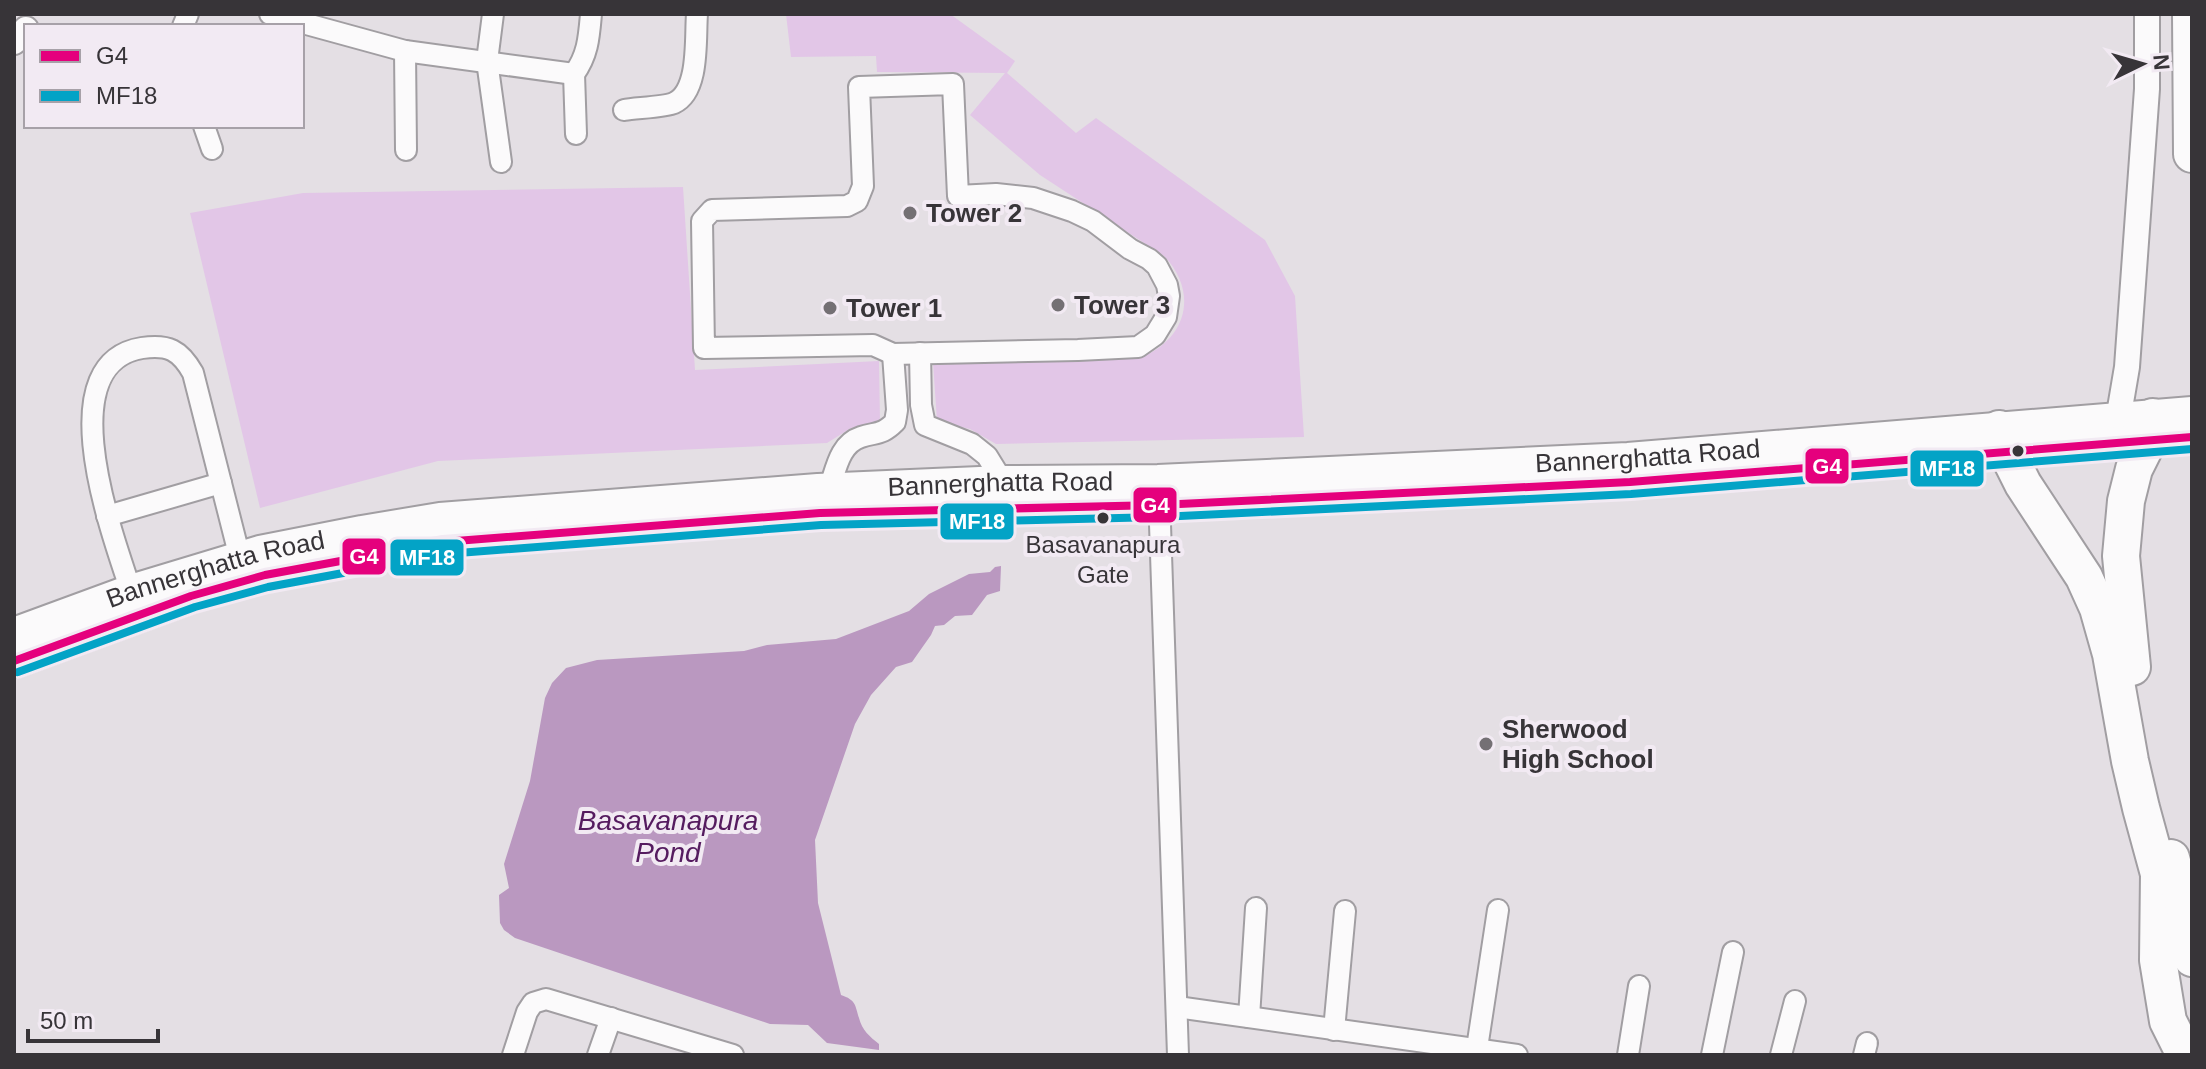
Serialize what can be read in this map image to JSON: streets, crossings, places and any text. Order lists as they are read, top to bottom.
{
  "streets": {
    "main road": ["Bannerghatta Road"]
  },
  "water": ["Basavanapura Pond"],
  "places": [
    "Tower 2",
    "Tower 3",
    "Tower 1",
    "Basavanapura Gate",
    "Sherwood High School"
  ],
  "lines": ["transit line G4", "transit line MF18"],
  "legend": ["G4", "MF18"],
  "scale_bar": "50 m",
  "north": "right"
}
